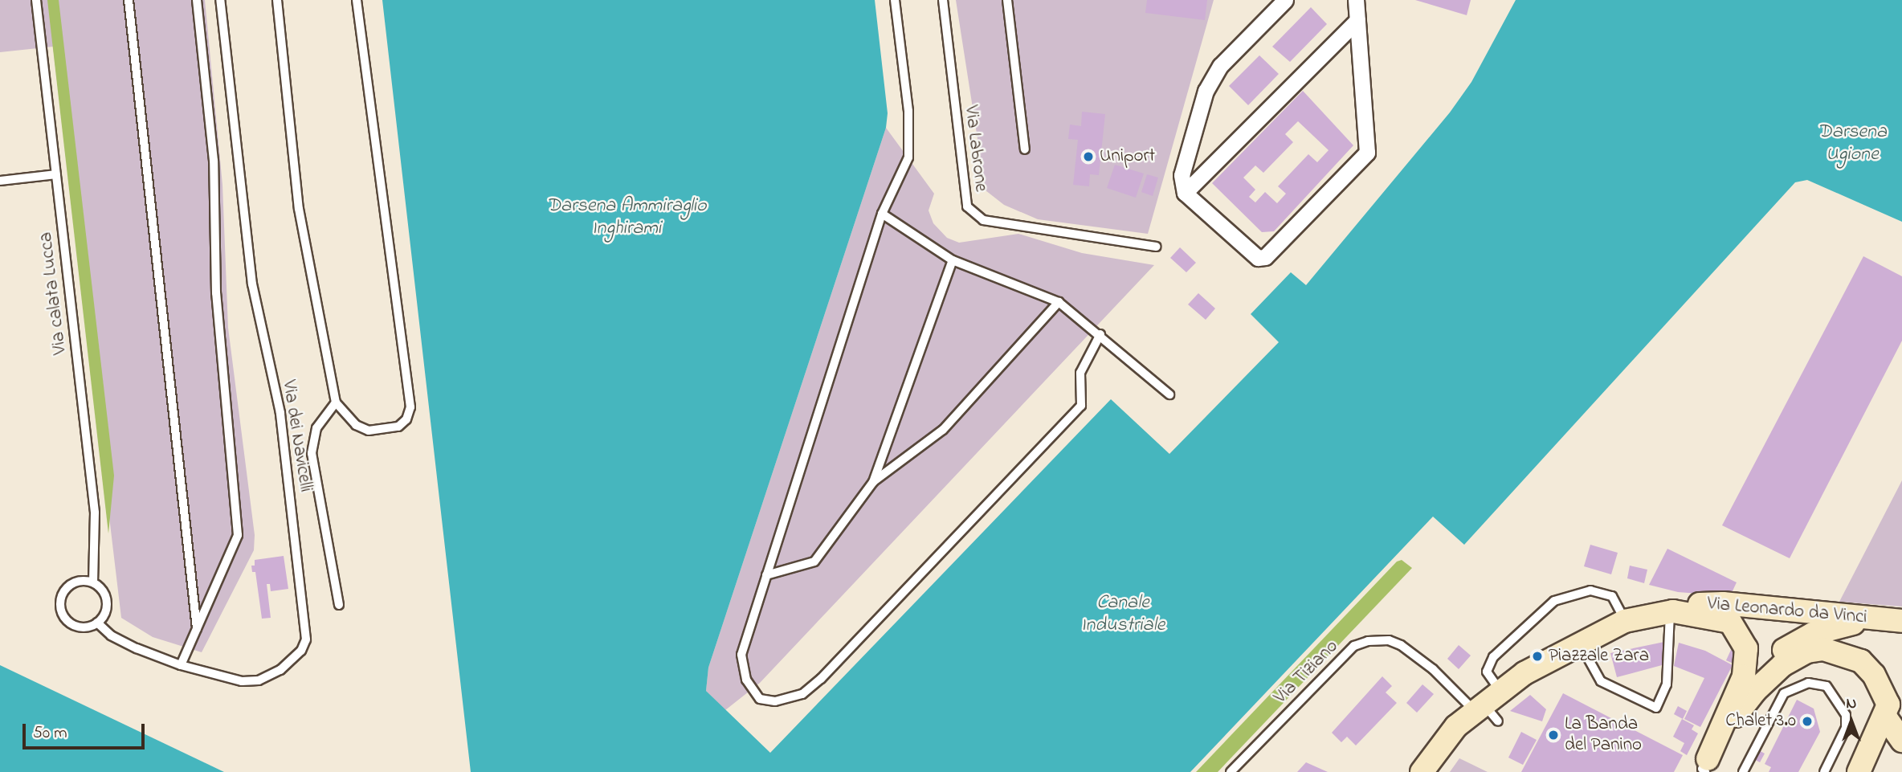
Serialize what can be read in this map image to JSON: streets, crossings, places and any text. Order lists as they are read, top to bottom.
{
  "streets": {
    "main road": ["Via Leonardo da Vinci"],
    "lane": [
      "Via Labrone",
      "Via calata Lucca",
      "Via dei Navicelli",
      "Via Tiziano"
    ]
  },
  "crossings": [
    ["Via calata Lucca", "Via dei Navicelli"]
  ],
  "water": ["Darsena Ugione", "Darsena Ammiraglio Inghirami", "Canale Industriale"],
  "places": [
    "Uniport",
    "Piazzale Zara",
    "Chalet 3.0",
    "La Banda del Panino"
  ],
  "scale_bar": "50 m",
  "north": "top"
}
